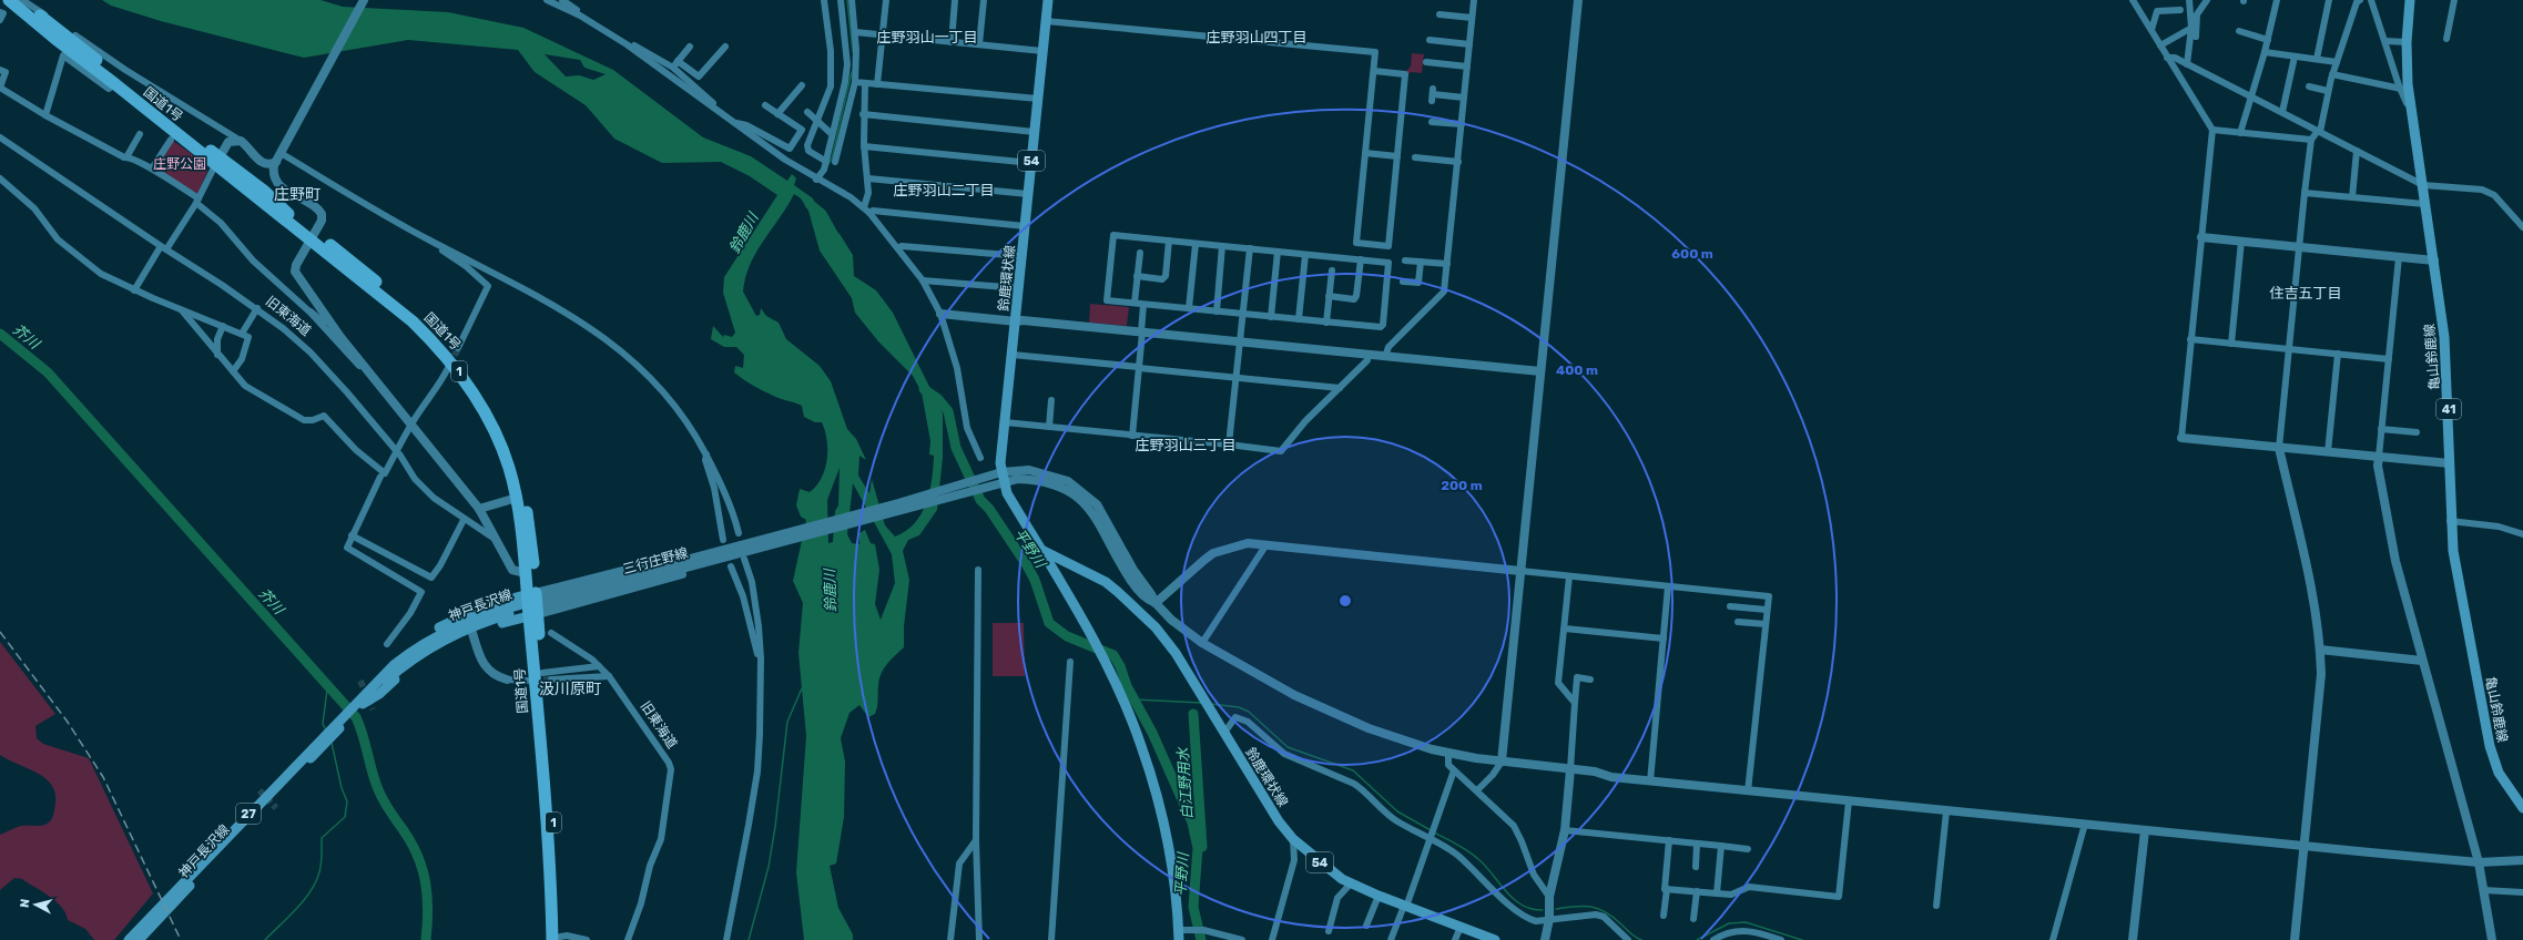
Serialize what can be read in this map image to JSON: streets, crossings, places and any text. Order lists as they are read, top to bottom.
{
  "streets": {
    "highway": ["国道1号", "1"],
    "main road": [
      "54",
      "鈴鹿環状線",
      "亀山鈴鹿線",
      "41",
      "神戸長沢線",
      "27"
    ],
    "street": ["旧東海道", "三行庄野線"]
  },
  "crossings": [
    ["国道1号", "三行庄野線"],
    ["国道1号", "神戸長沢線"],
    ["鈴鹿環状線", "三行庄野線"],
    ["三行庄野線", "神戸長沢線"]
  ],
  "districts": [
    "庄野羽山一丁目",
    "庄野羽山四丁目",
    "庄野羽山二丁目",
    "庄野町",
    "住吉五丁目",
    "庄野羽山三丁目",
    "汲川原町"
  ],
  "water": [
    "鈴鹿川",
    "芥川",
    "平野川",
    "白江野用水"
  ],
  "parks": ["庄野公園"],
  "north": "left",
  "rings": ["600 m", "400 m", "200 m"]
}
